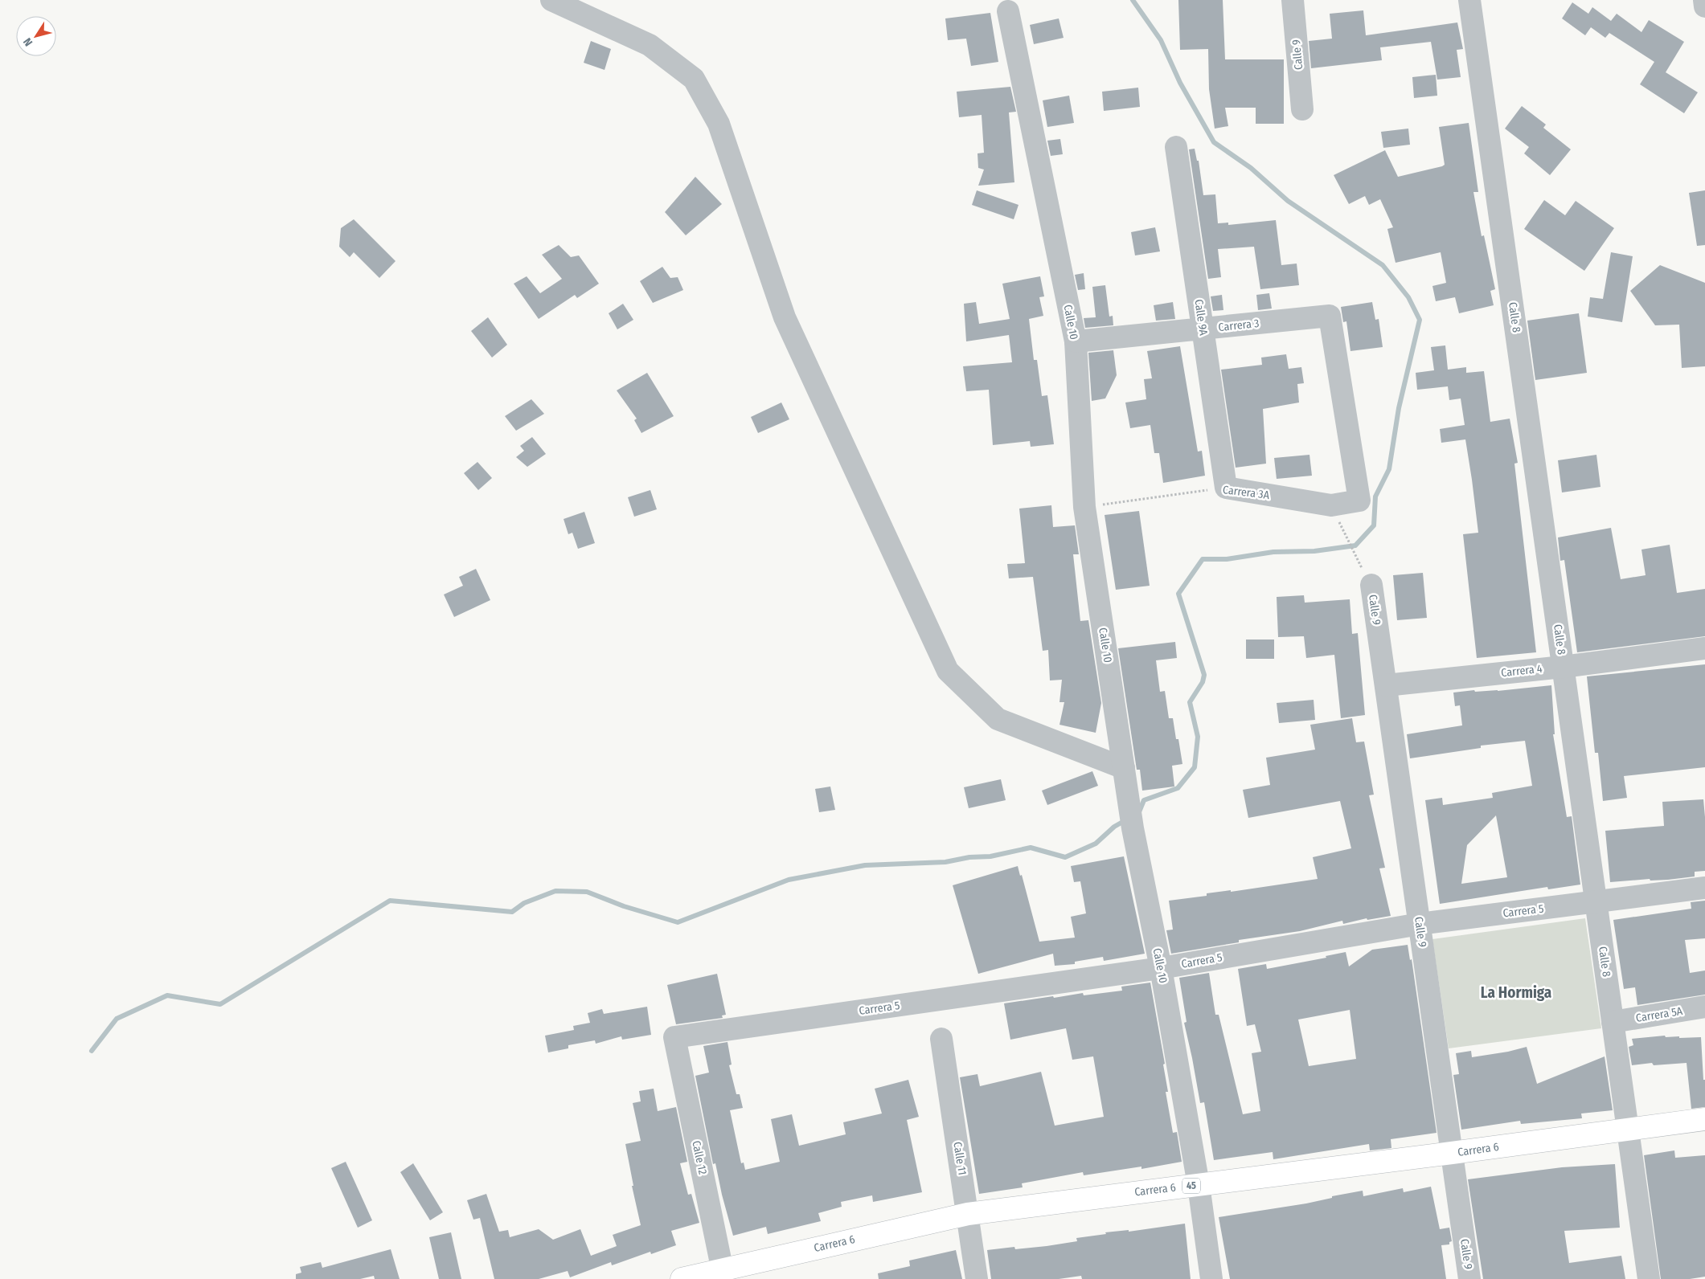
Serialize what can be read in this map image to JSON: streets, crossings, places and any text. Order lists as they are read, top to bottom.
{
  "streets": {
    "main road": ["Carrera 6", "45"],
    "street": [
      "Calle 9",
      "Calle 9A",
      "Calle 8",
      "Calle 10",
      "Carrera 3",
      "Carrera 3A",
      "Carrera 4",
      "Carrera 5",
      "Carrera 5A",
      "Calle 12",
      "Calle 11"
    ]
  },
  "crossings": [
    ["Calle 9", "Carrera 4"],
    ["Calle 9", "Carrera 5"],
    ["Calle 9", "Carrera 6"],
    ["Calle 9A", "Carrera 3"],
    ["Calle 9A", "Carrera 3A"],
    ["Calle 8", "Carrera 4"],
    ["Calle 8", "Carrera 5"],
    ["Calle 8", "Carrera 5A"],
    ["Calle 8", "Carrera 6"],
    ["Calle 10", "Carrera 3"],
    ["Calle 10", "Carrera 3A"],
    ["Calle 10", "Carrera 5"],
    ["Calle 10", "Carrera 6"],
    ["Carrera 3", "Carrera 3A"],
    ["Carrera 5", "Calle 12"],
    ["Carrera 6", "Calle 12"],
    ["Carrera 6", "Calle 11"]
  ],
  "districts": ["La Hormiga"],
  "north": "bottom left"
}
